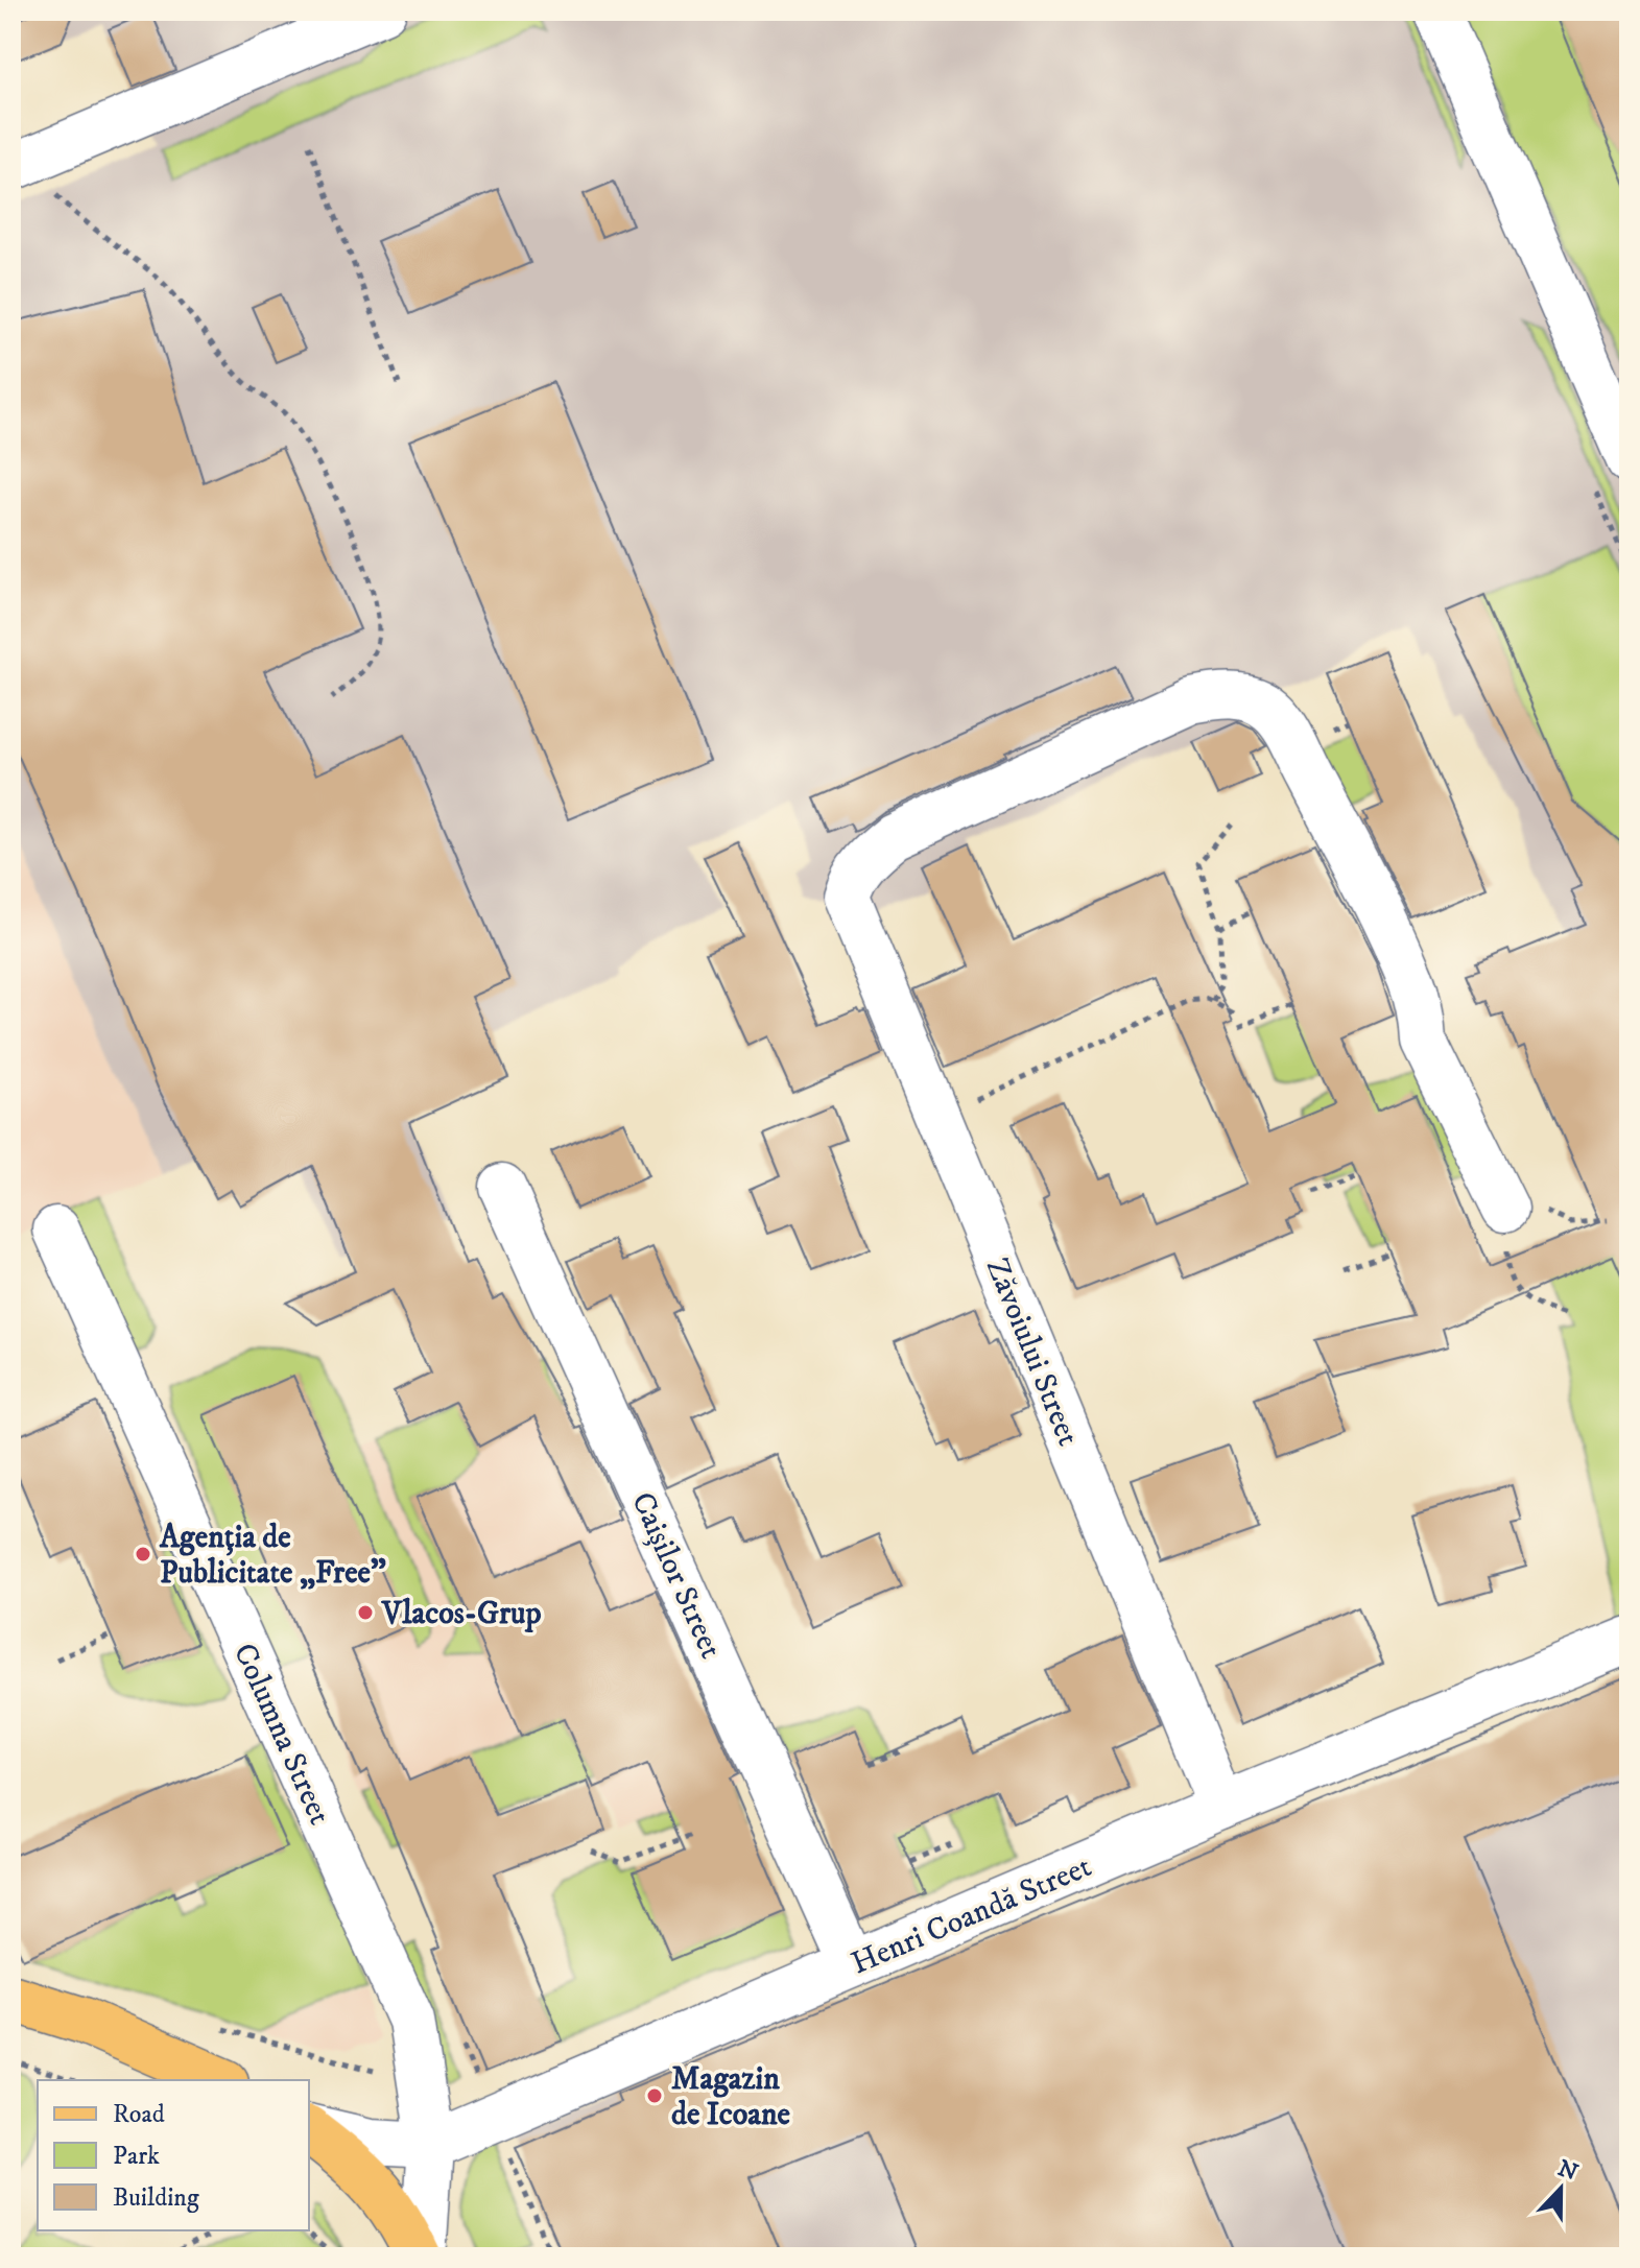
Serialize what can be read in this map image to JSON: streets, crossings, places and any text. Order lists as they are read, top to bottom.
{
  "streets": {
    "street": [
      "Zăvoiului Street",
      "Caișilor Street",
      "Columna Street",
      "Henri Coandă Street"
    ]
  },
  "crossings": [
    ["Zăvoiului Street", "Henri Coandă Street"],
    ["Caișilor Street", "Henri Coandă Street"],
    ["Columna Street", "Henri Coandă Street"]
  ],
  "places": ["Agenția de Publicitate „Free”", "Vlacos-Grup", "Magazin de Icoane"],
  "legend": ["Road", "Park", "Building"],
  "north": "top"
}
